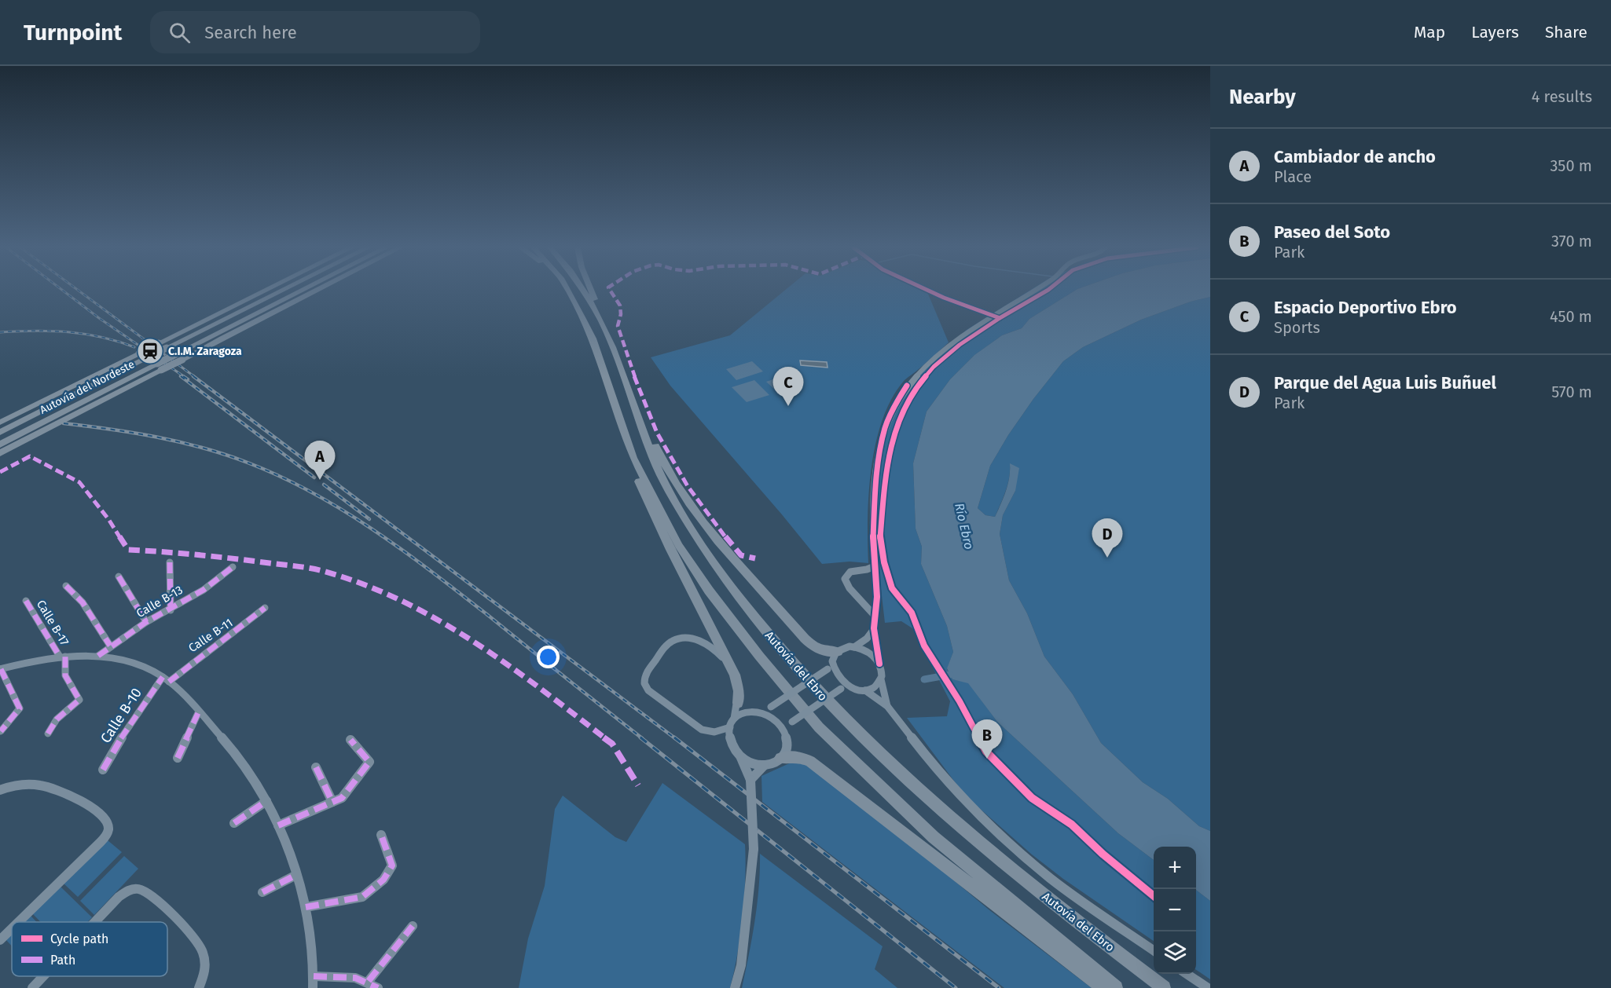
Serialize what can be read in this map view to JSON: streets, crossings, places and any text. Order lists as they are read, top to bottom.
{
  "streets": {
    "highway": ["Autovía del Nordeste", "Autovía del Ebro"],
    "street": [
      "Calle B-13",
      "Calle B-17",
      "Calle B-11",
      "Calle B-10"
    ]
  },
  "crossings": [
    ["Calle B-11", "Calle B-10"]
  ],
  "water": ["Río Ebro"],
  "places": {
    "station": ["C.I.M. Zaragoza"]
  },
  "legend": ["Cycle path", "Path"],
  "page": {
    "header": "Turnpoint",
    "search": "Search here",
    "nav": ["Map", "Layers", "Share"],
    "heading": ["Nearby", "4 results"],
    "list": [
      {
        "mark": "A",
        "name": "Cambiador de ancho",
        "note": "Place",
        "value": "350 m"
      },
      {
        "mark": "B",
        "name": "Paseo del Soto",
        "note": "Park",
        "value": "370 m"
      },
      {
        "mark": "C",
        "name": "Espacio Deportivo Ebro",
        "note": "Sports",
        "value": "450 m"
      },
      {
        "mark": "D",
        "name": "Parque del Agua Luis Buñuel",
        "note": "Park",
        "value": "570 m"
      }
    ],
    "pins": [
      "C",
      "A",
      "D",
      "B"
    ],
    "map_buttons": ["+", "−"]
  }
}
